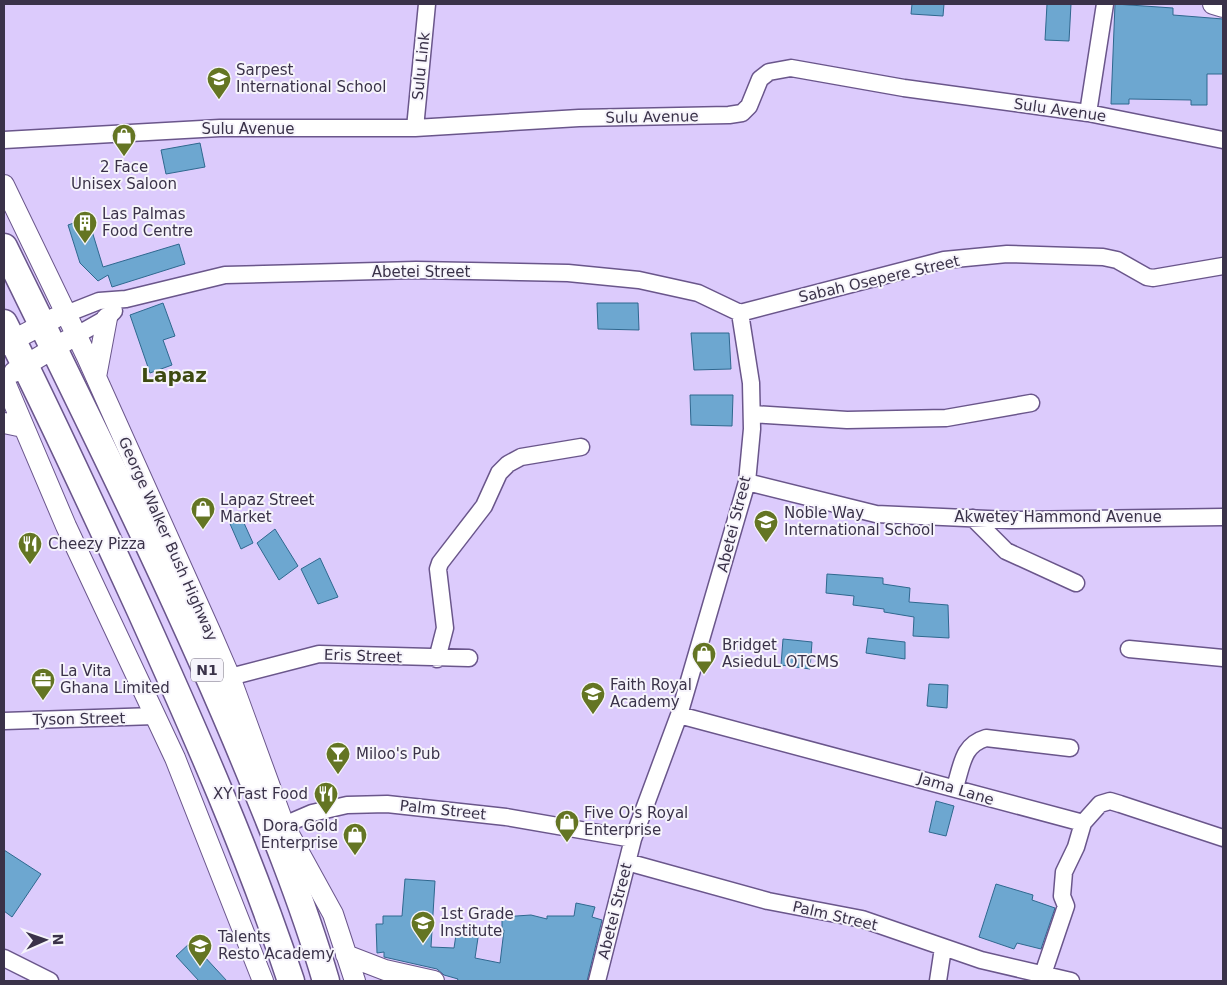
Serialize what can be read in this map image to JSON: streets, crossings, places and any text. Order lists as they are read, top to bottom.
{
  "streets": {
    "highway": ["George Walker Bush Highway", "N1"],
    "street": [
      "Sulu Link",
      "Sulu Avenue",
      "Abetei Street",
      "Sabah Osepere Street",
      "Akwetey Hammond Avenue",
      "Eris Street",
      "Tyson Street",
      "Jama Lane",
      "Palm Street"
    ]
  },
  "crossings": [
    ["Sulu Link", "Sulu Avenue"],
    ["Abetei Street", "Sabah Osepere Street"],
    ["Abetei Street", "Akwetey Hammond Avenue"],
    ["Abetei Street", "George Walker Bush Highway"],
    ["Abetei Street", "Jama Lane"],
    ["Abetei Street", "Palm Street"],
    ["George Walker Bush Highway", "Eris Street"],
    ["George Walker Bush Highway", "Palm Street"]
  ],
  "districts": ["Lapaz"],
  "places": {
    "school or university": [
      "Sarpest International School",
      "Noble Way International School",
      "Faith Royal Academy",
      "1st Grade Institute",
      "Talents Resto Academy"
    ],
    "shop": [
      "2 Face Unisex Saloon",
      "Lapaz Street Market",
      "Bridget AsieduL OTCMS",
      "Five O's Royal Enterprise",
      "Dora Gold Enterprise"
    ],
    "building": ["Las Palmas Food Centre"],
    "restaurant": ["Cheezy Pizza", "XY Fast Food"],
    "office": ["La Vita Ghana Limited"],
    "bar": ["Miloo's Pub"]
  },
  "north": "right"
}
